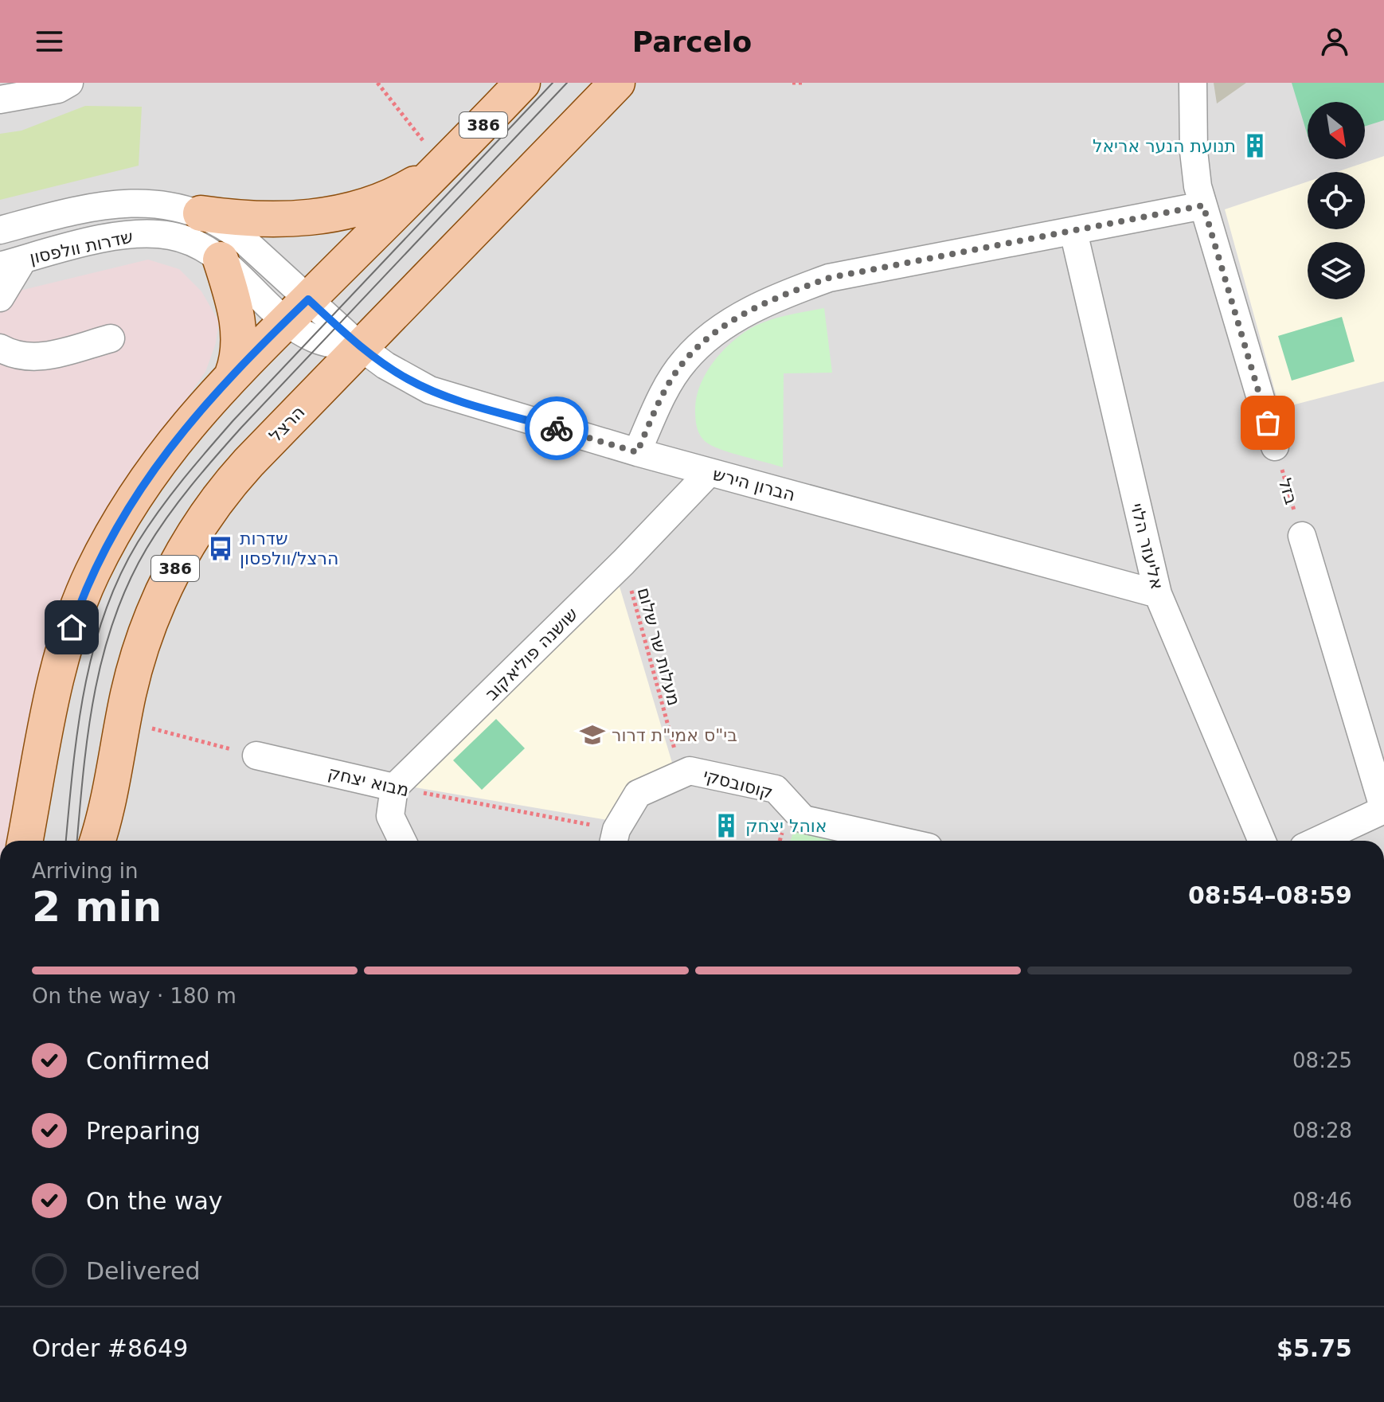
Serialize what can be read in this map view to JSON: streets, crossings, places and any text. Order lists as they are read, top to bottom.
{
  "streets": {
    "main road": ["386", "הרצל"],
    "street": [
      "שדרות וולפסון",
      "הברון הירש",
      "אליעזר הלוי",
      "שושנה פוליאקוב",
      "מבוא יצחק",
      "קוסובסקי"
    ],
    "path": ["בזל", "מעלות שר שלום"]
  },
  "crossings": [
    ["386", "שדרות וולפסון"],
    ["שדרות וולפסון", "הרצל"],
    ["שדרות וולפסון", "הברון הירש"],
    ["הרצל", "הברון הירש"],
    ["הברון הירש", "אליעזר הלוי"],
    ["הברון הירש", "שושנה פוליאקוב"],
    ["מעלות שר שלום", "שושנה פוליאקוב"],
    ["מעלות שר שלום", "קוסובסקי"],
    ["שושנה פוליאקוב", "מבוא יצחק"],
    ["מבוא יצחק", "קוסובסקי"]
  ],
  "places": {
    "building": ["תנועת הנער אריאל", "אוהל יצחק"],
    "bus stop": ["שדרות הרצל/וולפסון"],
    "school or university": ["בי\"ס אמי\"ת דרור"]
  },
  "north": "bottom right",
  "page": {
    "header": "Parcelo",
    "heading": ["2 min", "Arriving in", "08:54–08:59"],
    "panel": ["Order #8649", "$5.75"],
    "bar": "On the way · 180 m",
    "list": [
      ["Confirmed", "08:25"],
      ["Preparing", "08:28"],
      ["On the way", "08:46"],
      "Delivered"
    ]
  }
}
